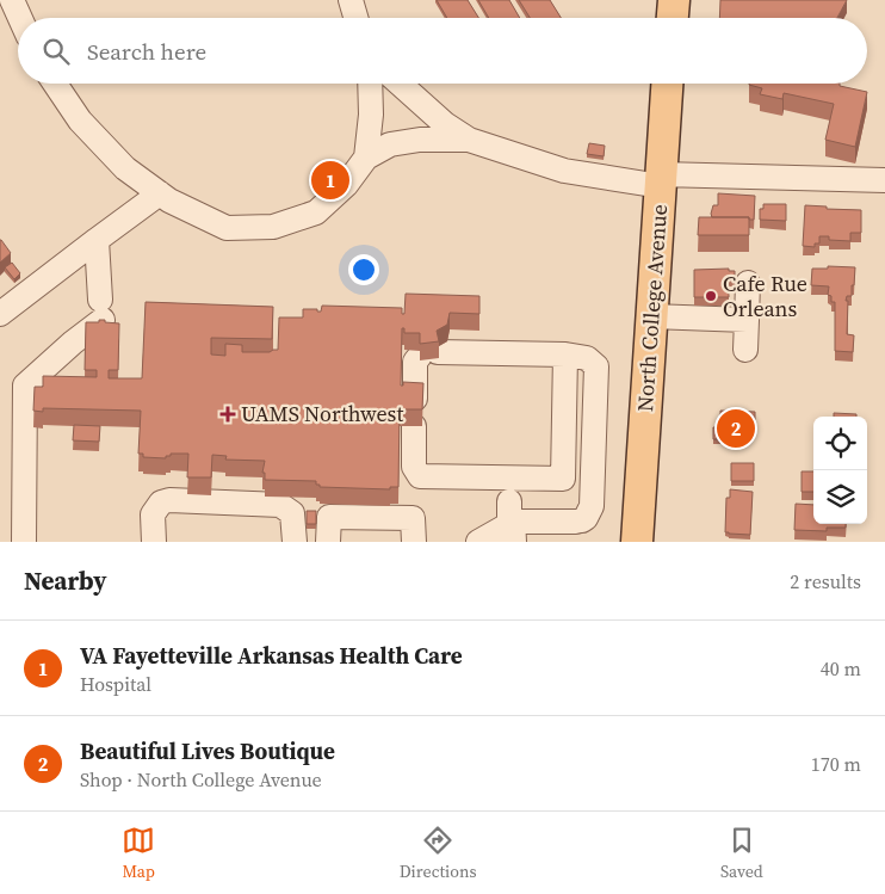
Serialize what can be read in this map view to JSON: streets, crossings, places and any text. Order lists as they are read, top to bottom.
{
  "streets": {
    "main road": ["North College Avenue"]
  },
  "places": {
    "other": ["Cafe Rue Orleans"],
    "health": ["UAMS Northwest"]
  },
  "page": {
    "search": "Search here",
    "pins": ["1", "2"],
    "heading": ["Nearby", "2 results"],
    "list": [
      {
        "mark": "1",
        "name": "VA Fayetteville Arkansas Health Care",
        "note": "Hospital",
        "value": "40 m"
      },
      {
        "mark": "2",
        "name": "Beautiful Lives Boutique",
        "note": "Shop · North College Avenue",
        "value": "170 m"
      }
    ],
    "nav": ["Map", "Directions", "Saved"]
  }
}
